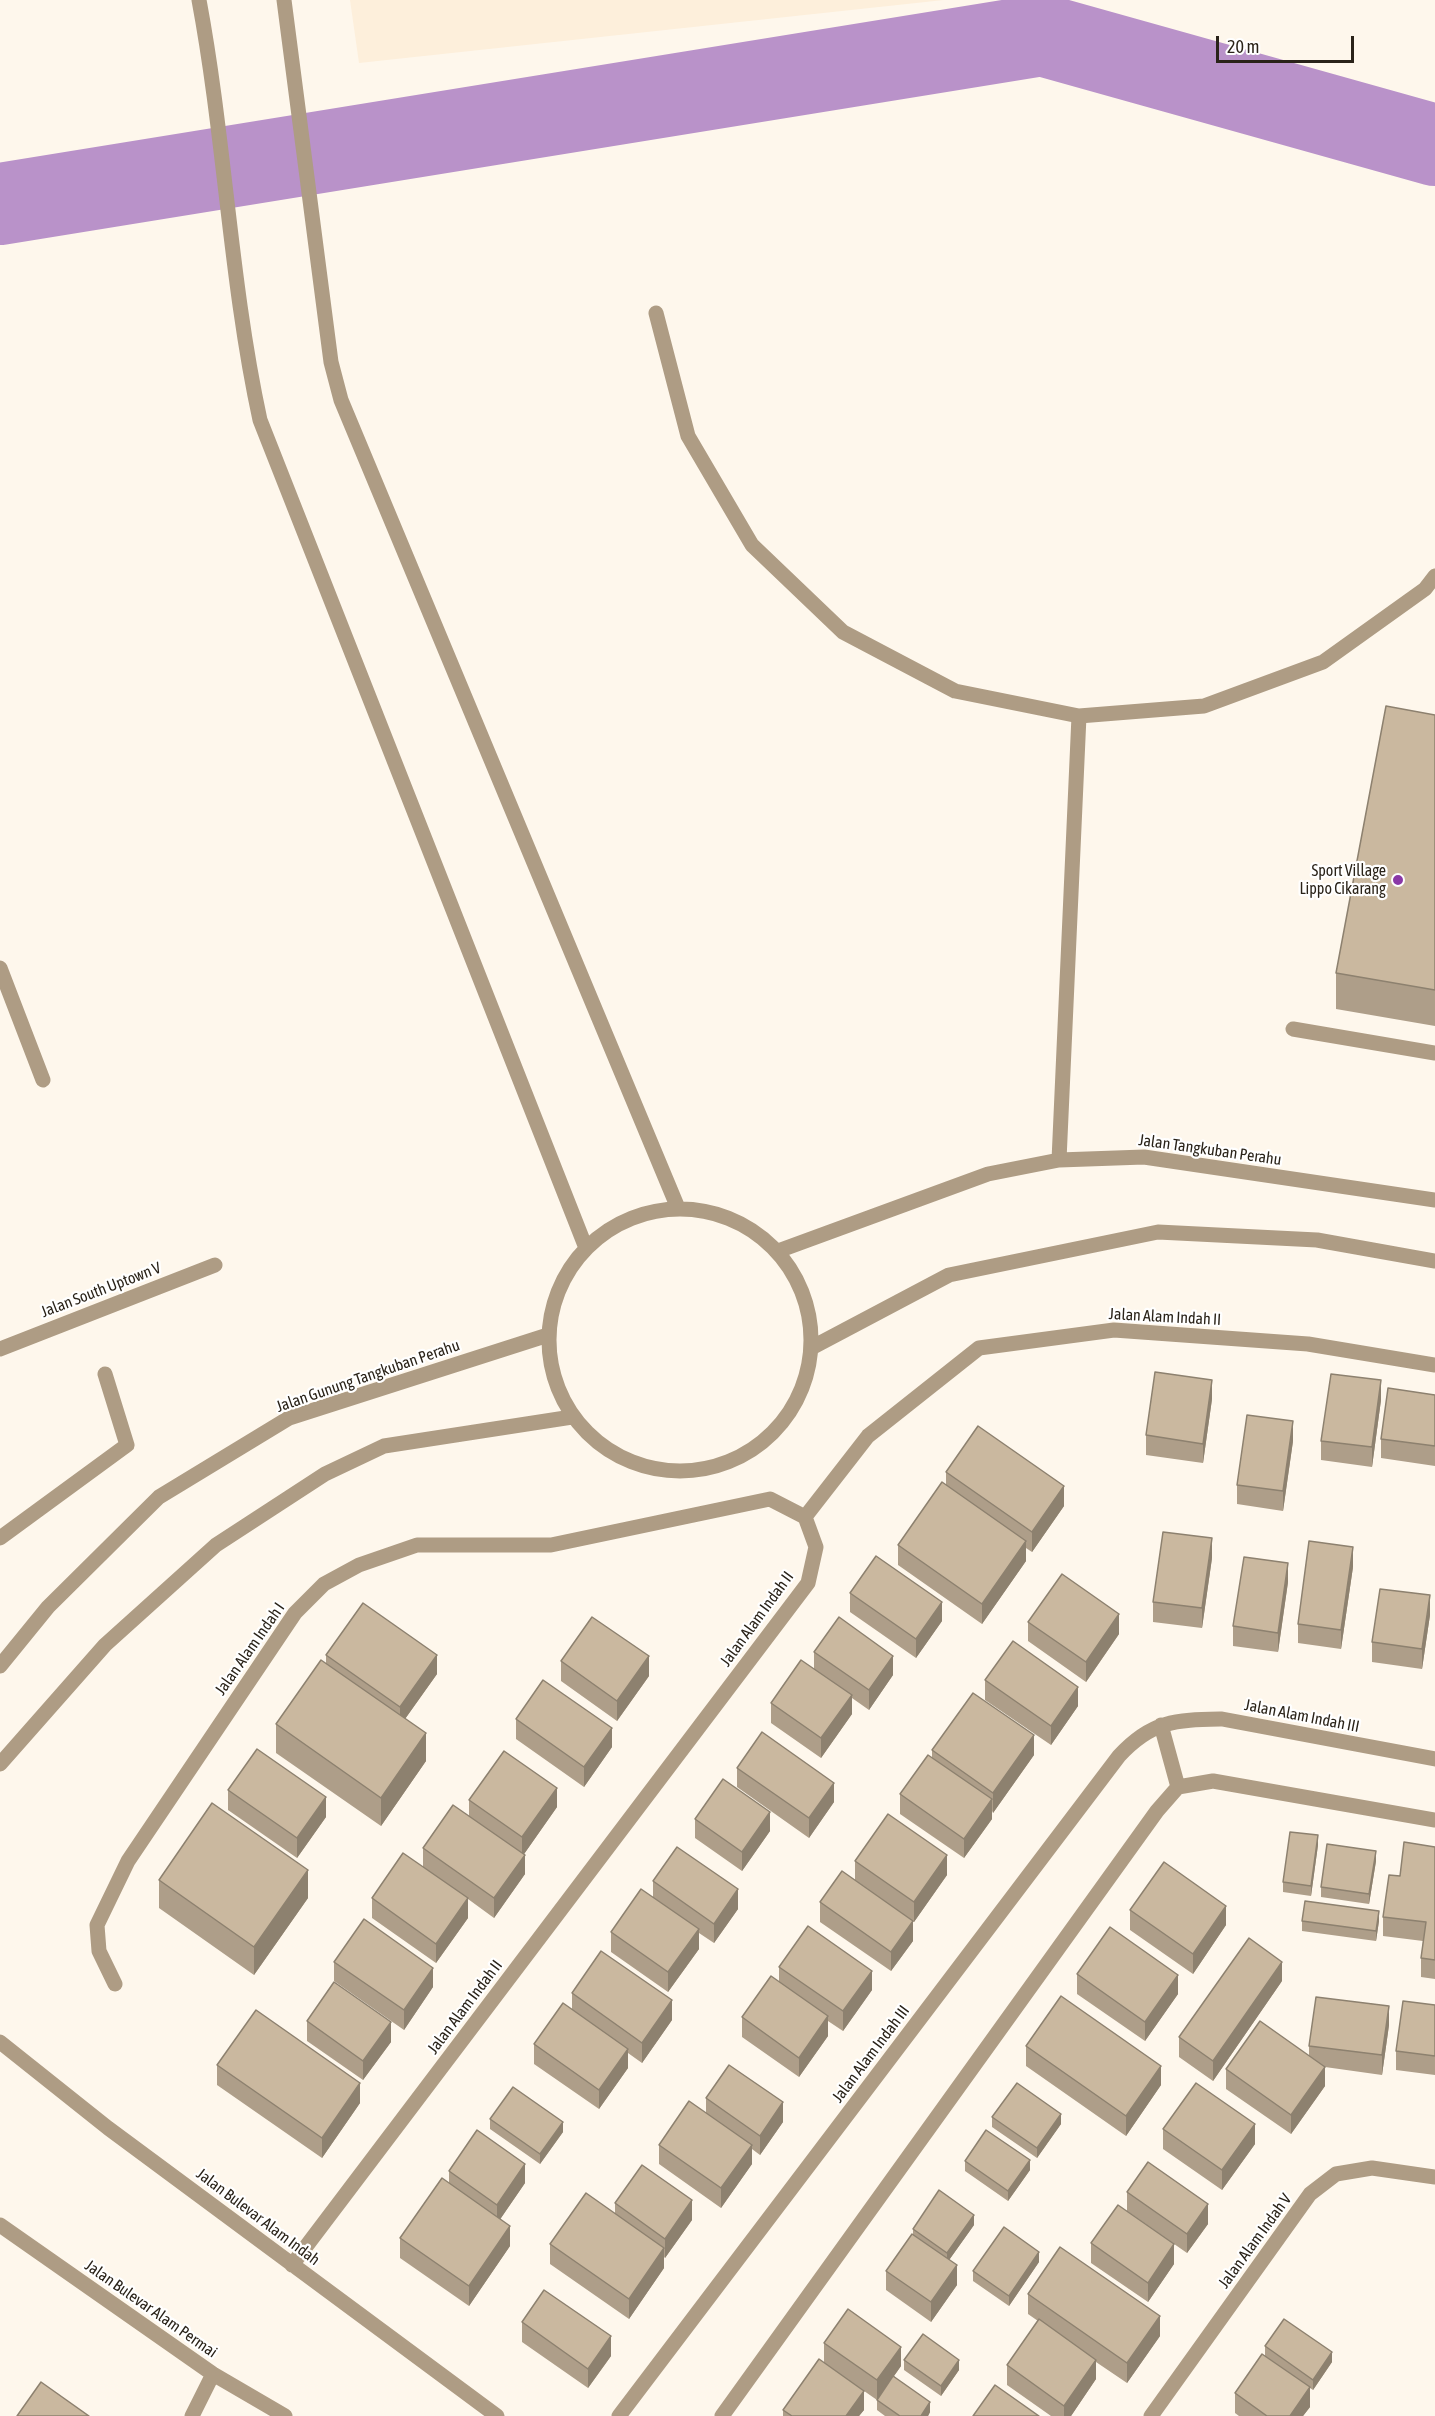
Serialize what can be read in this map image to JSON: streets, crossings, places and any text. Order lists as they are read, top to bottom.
{
  "streets": {
    "street": [
      "Jalan Tangkuban Perahu",
      "Jalan South Uptown V",
      "Jalan Alam Indah II",
      "Jalan Gunung Tangkuban Perahu",
      "Jalan Alam Indah I",
      "Jalan Alam Indah III",
      "Jalan Bulevar Alam Indah",
      "Jalan Alam Indah V",
      "Jalan Bulevar Alam Permai"
    ]
  },
  "crossings": [
    ["Jalan Alam Indah II", "Jalan Alam Indah I"],
    ["Jalan Alam Indah II", "Jalan Bulevar Alam Indah"]
  ],
  "places": ["Sport Village Lippo Cikarang"],
  "scale_bar": "20 m"
}
